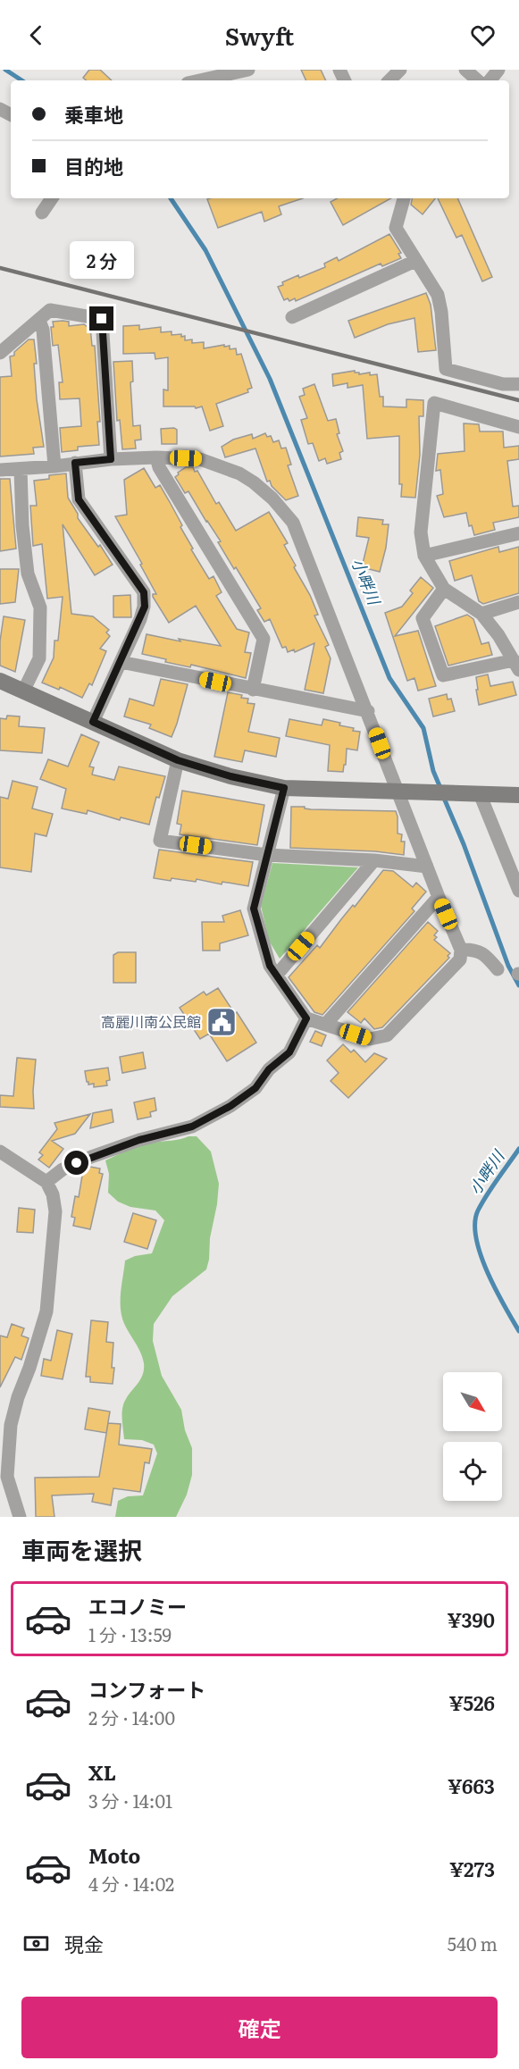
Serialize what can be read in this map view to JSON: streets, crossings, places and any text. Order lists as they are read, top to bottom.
{
  "water": ["小畔川"],
  "places": {
    "public building": ["高麗川南公民館"]
  },
  "north": "bottom right",
  "page": {
    "header": "Swyft",
    "banner": ["乗車地", "目的地"],
    "bubble": "2 分",
    "heading": "車両を選択",
    "list": [
      {
        "name": "エコノミー",
        "note": "1 分 · 13:59",
        "value": "¥390"
      },
      {
        "name": "コンフォート",
        "note": "2 分 · 14:00",
        "value": "¥526"
      },
      {
        "name": "XL",
        "note": "3 分 · 14:01",
        "value": "¥663"
      },
      {
        "name": "Moto",
        "note": "4 分 · 14:02",
        "value": "¥273"
      }
    ],
    "pay": ["現金", "540 m"],
    "buttons": "確定"
  }
}
